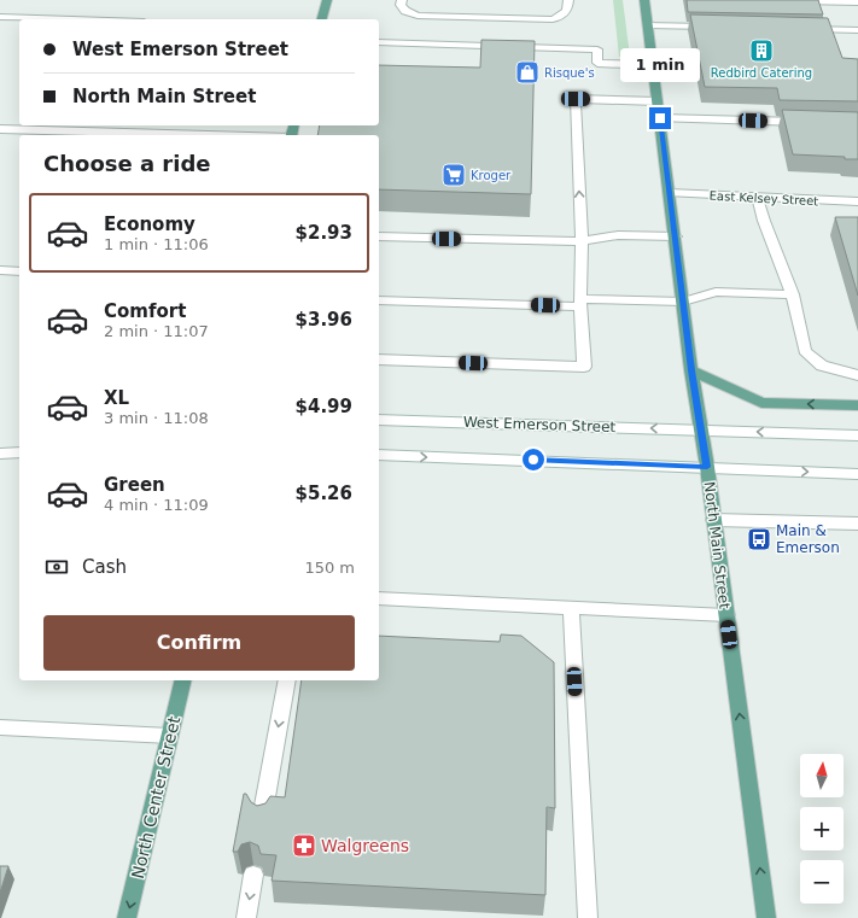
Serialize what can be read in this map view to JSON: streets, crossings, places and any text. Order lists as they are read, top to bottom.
{
  "streets": {
    "main road": [
      "East Kelsey Street",
      "West Emerson Street",
      "North Main Street",
      "North Center Street"
    ]
  },
  "crossings": [
    ["East Kelsey Street", "North Main Street"],
    ["West Emerson Street", "North Main Street"]
  ],
  "places": {
    "building": ["Redbird Catering"],
    "shop": ["Risque's"],
    "supermarket": ["Kroger"],
    "bus stop": ["Main & Emerson"],
    "pharmacy": ["Walgreens"]
  },
  "north": "top",
  "page": {
    "banner": ["West Emerson Street", "North Main Street"],
    "bubble": "1 min",
    "heading": "Choose a ride",
    "list": [
      {
        "name": "Economy",
        "note": "1 min · 11:06",
        "value": "$2.93"
      },
      {
        "name": "Comfort",
        "note": "2 min · 11:07",
        "value": "$3.96"
      },
      {
        "name": "XL",
        "note": "3 min · 11:08",
        "value": "$4.99"
      },
      {
        "name": "Green",
        "note": "4 min · 11:09",
        "value": "$5.26"
      }
    ],
    "pay": ["Cash", "150 m"],
    "buttons": "Confirm",
    "map_buttons": ["+", "−"]
  }
}
